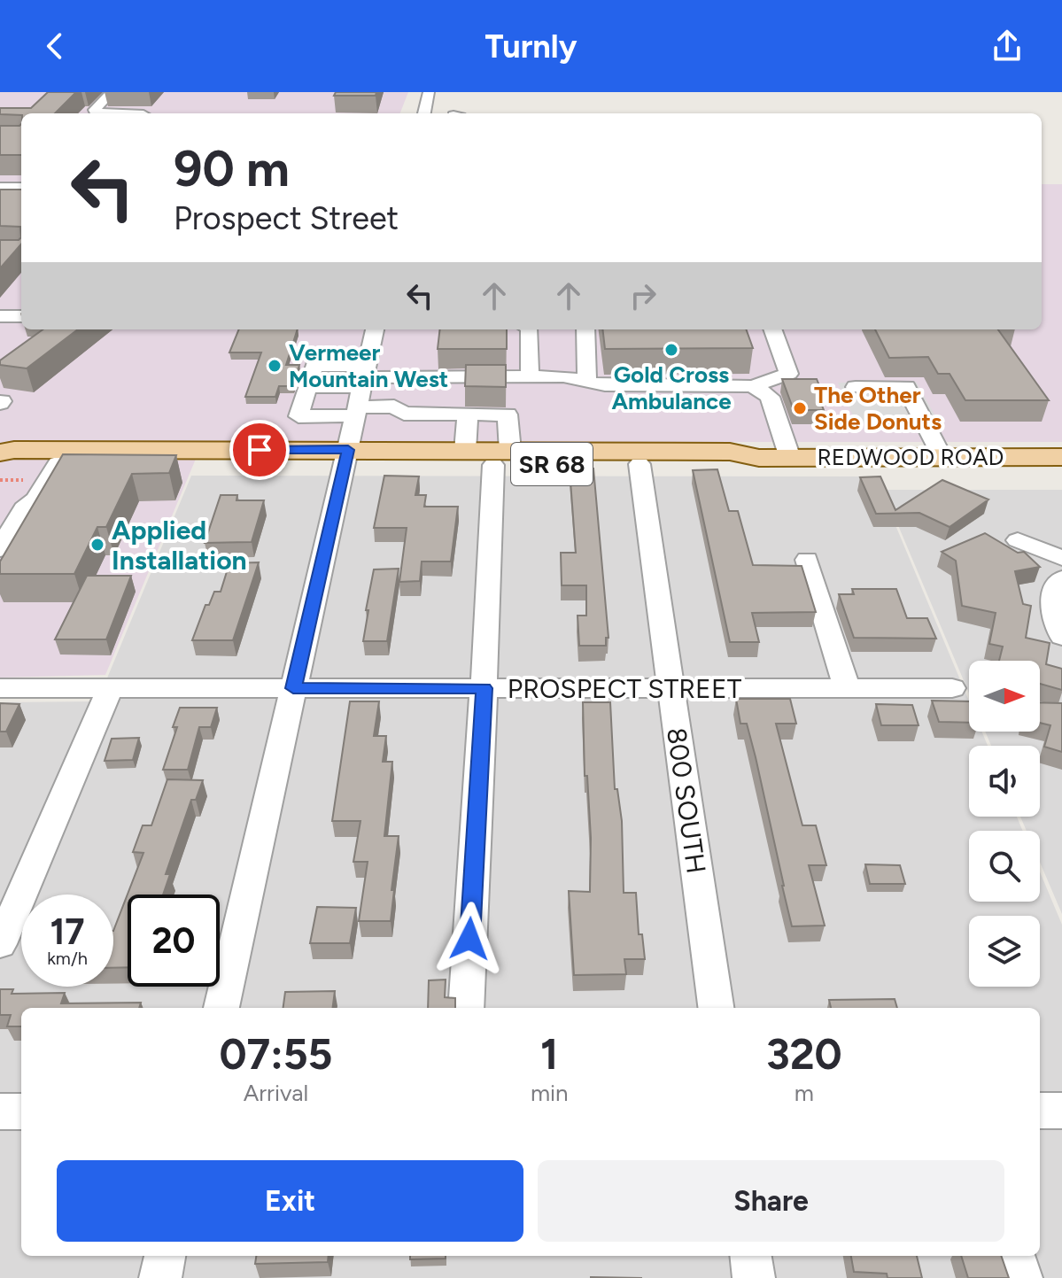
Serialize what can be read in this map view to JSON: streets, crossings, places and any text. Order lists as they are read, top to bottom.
{
  "streets": {
    "main road": ["REDWOOD ROAD", "SR 68"],
    "street": ["PROSPECT STREET", "800 SOUTH"]
  },
  "crossings": [
    ["REDWOOD ROAD", "800 SOUTH"],
    ["PROSPECT STREET", "800 SOUTH"]
  ],
  "places": [
    "Gold Cross Ambulance",
    "Vermeer Mountain West",
    "The Other Side Donuts",
    "Applied Installation"
  ],
  "north": "right",
  "page": {
    "header": "Turnly",
    "turn": ["90 m", "Prospect Street"],
    "speed": "17 km/h",
    "limit": "20",
    "eta": [
      "07:55",
      "Arrival",
      "1",
      "min",
      "320",
      "m"
    ],
    "buttons": ["Exit", "Share"]
  }
}
